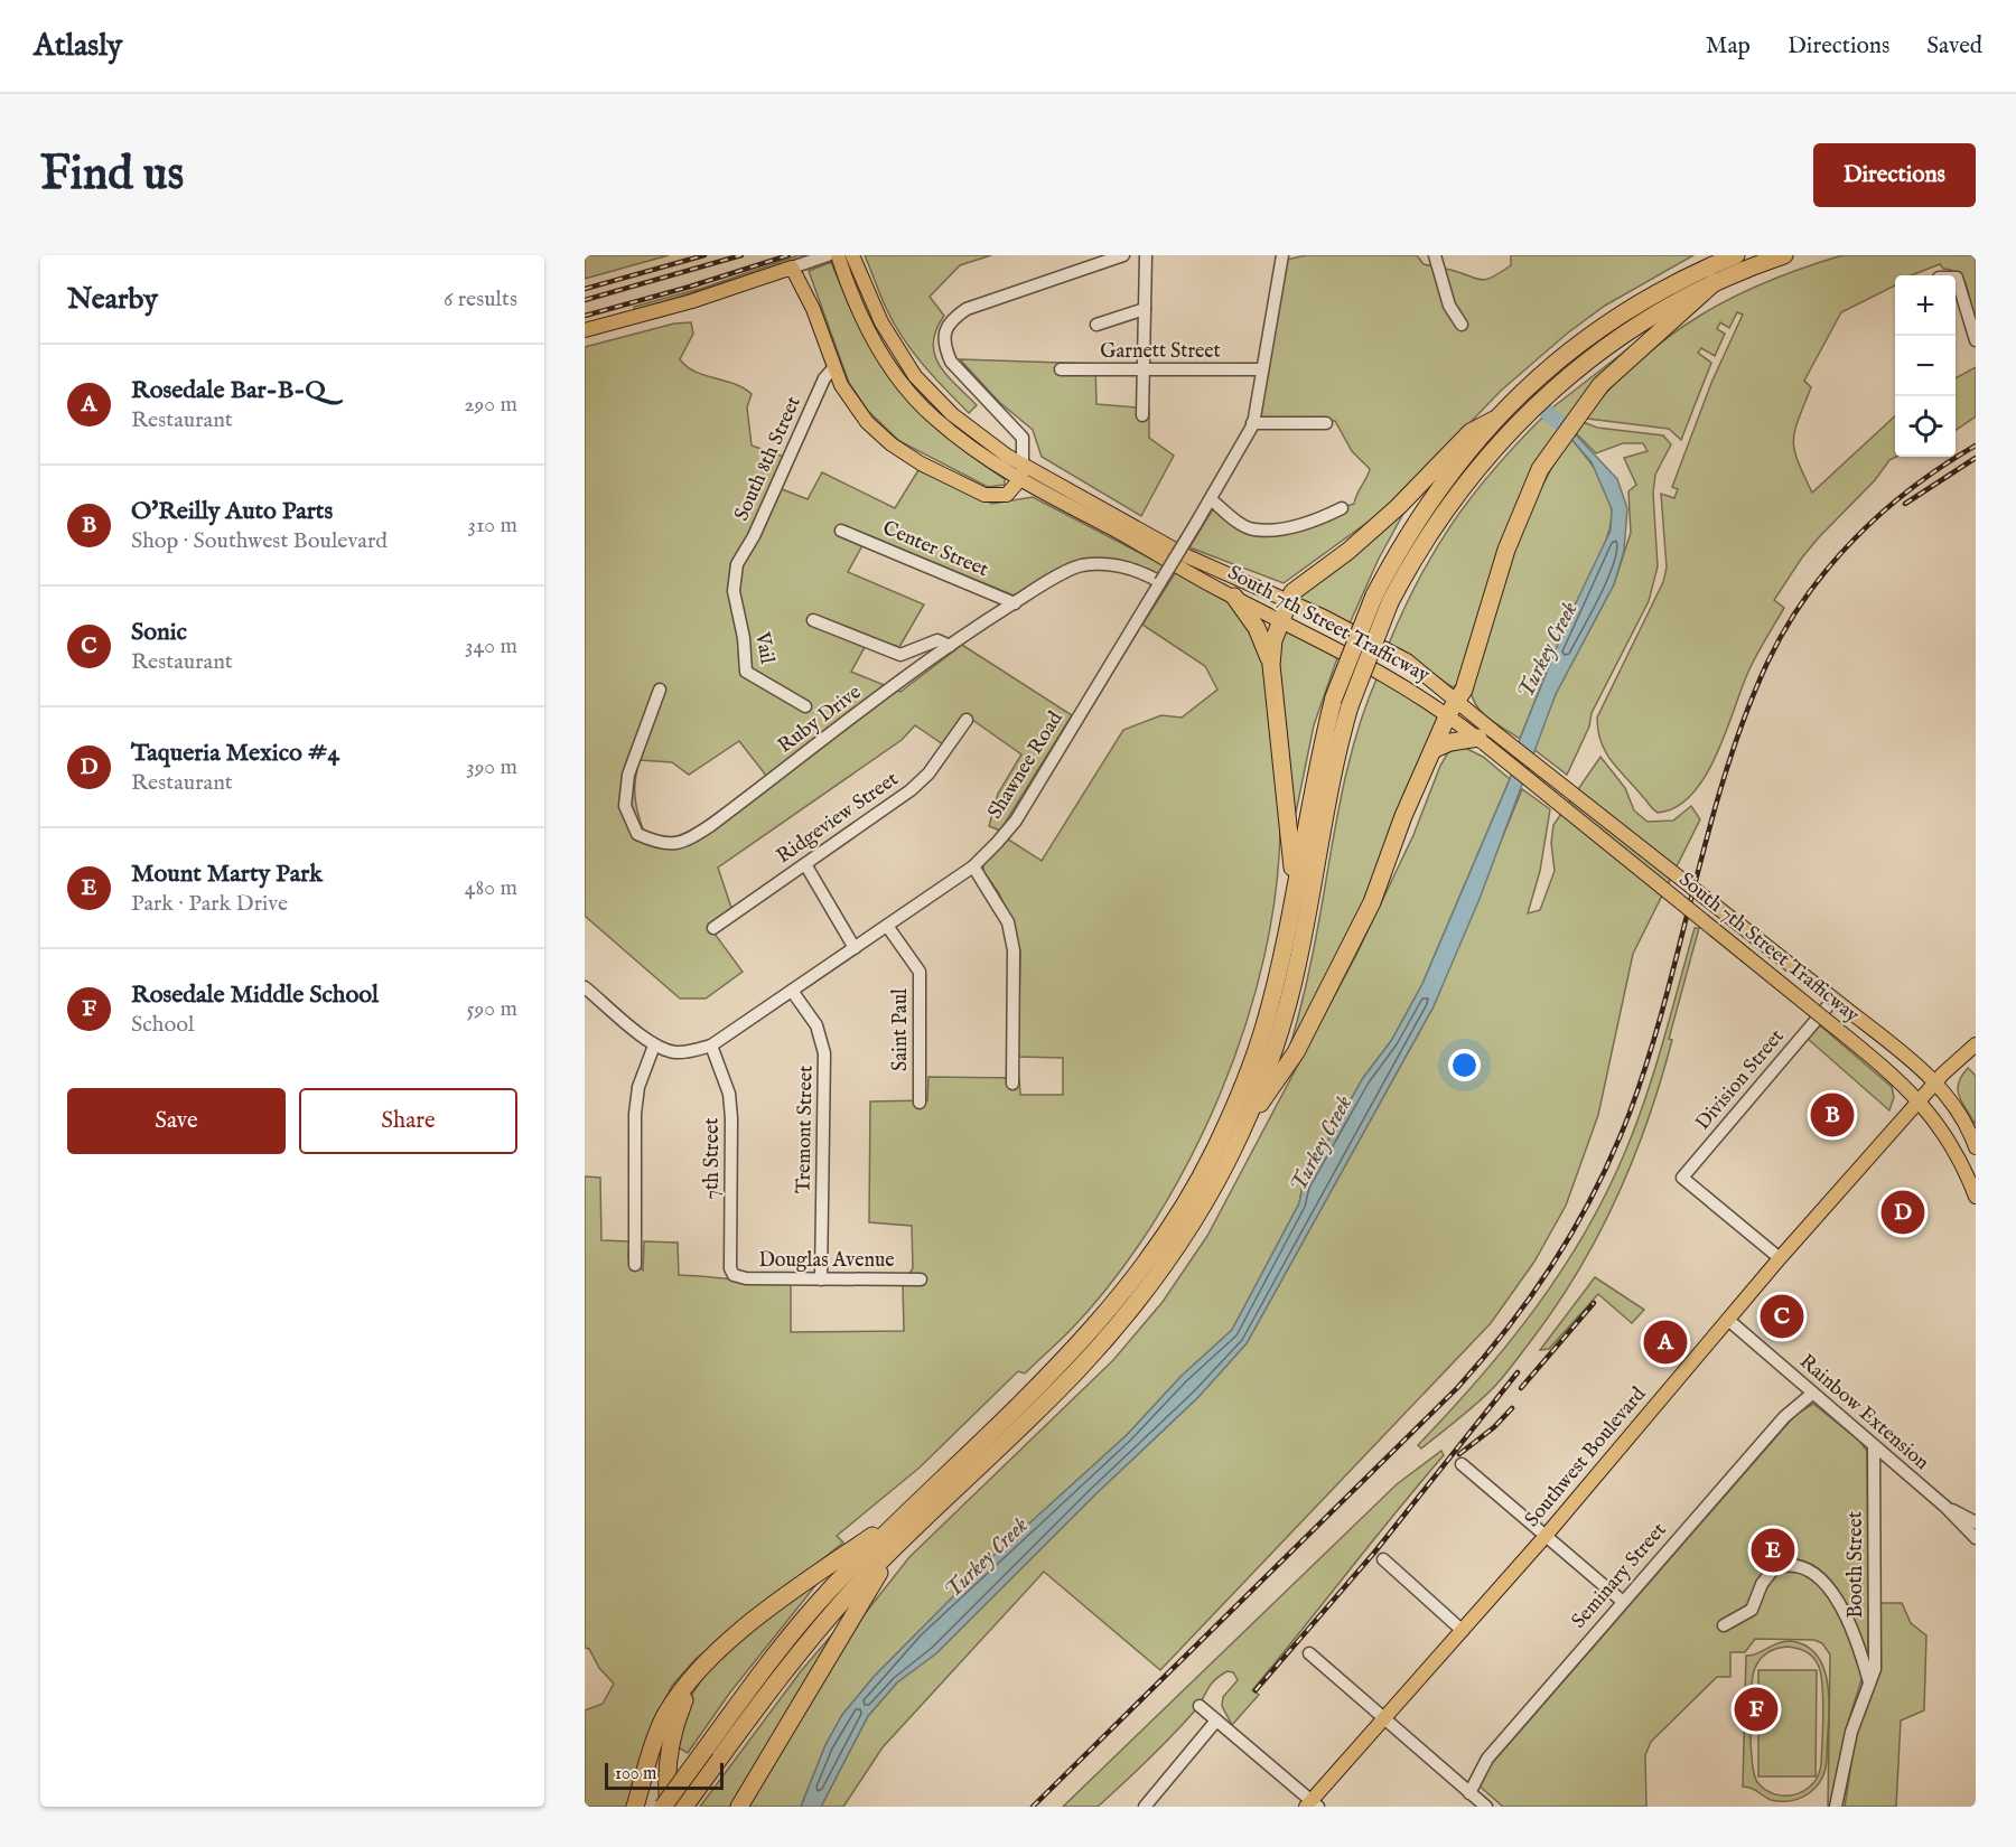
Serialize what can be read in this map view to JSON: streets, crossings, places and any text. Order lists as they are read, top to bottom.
{
  "streets": {
    "main road": ["South 7th Street Trafficway", "Southwest Boulevard"],
    "street": [
      "Garnett Street",
      "South 8th Street",
      "Center Street",
      "Vail",
      "Ruby Drive",
      "Shawnee Road",
      "Ridgeview Street",
      "Saint Paul",
      "Division Street",
      "Tremont Street",
      "7th Street",
      "Douglas Avenue",
      "Rainbow Extension",
      "Booth Street",
      "Seminary Street"
    ]
  },
  "crossings": [
    ["Garnett Street", "Shawnee Road"],
    ["South 8th Street", "Vail"],
    ["Center Street", "Ruby Drive"],
    ["South 7th Street Trafficway", "Southwest Boulevard"],
    ["Ruby Drive", "Shawnee Road"],
    ["Shawnee Road", "Saint Paul"],
    ["Shawnee Road", "Tremont Street"],
    ["Shawnee Road", "7th Street"],
    ["Division Street", "Southwest Boulevard"],
    ["Tremont Street", "Douglas Avenue"],
    ["7th Street", "Douglas Avenue"],
    ["Rainbow Extension", "Southwest Boulevard"],
    ["Rainbow Extension", "Booth Street"],
    ["Rainbow Extension", "Seminary Street"]
  ],
  "water": ["Turkey Creek"],
  "scale_bar": "100 m",
  "page": {
    "header": "Atlasly",
    "nav": ["Map", "Directions", "Saved"],
    "buttons": [
      "Directions",
      ["Save", "Share"]
    ],
    "title": "Find us",
    "heading": ["Nearby", "6 results"],
    "map_buttons": ["+", "−"],
    "list": [
      {
        "mark": "A",
        "name": "Rosedale Bar-B-Q",
        "note": "Restaurant",
        "value": "290 m"
      },
      {
        "mark": "B",
        "name": "O'Reilly Auto Parts",
        "note": "Shop · Southwest Boulevard",
        "value": "310 m"
      },
      {
        "mark": "C",
        "name": "Sonic",
        "note": "Restaurant",
        "value": "340 m"
      },
      {
        "mark": "D",
        "name": "Taqueria Mexico #4",
        "note": "Restaurant",
        "value": "390 m"
      },
      {
        "mark": "E",
        "name": "Mount Marty Park",
        "note": "Park · Park Drive",
        "value": "480 m"
      },
      {
        "mark": "F",
        "name": "Rosedale Middle School",
        "note": "School",
        "value": "590 m"
      }
    ],
    "pins": [
      "B",
      "D",
      "C",
      "A",
      "E",
      "F"
    ],
    "scale": "100 m"
  }
}
